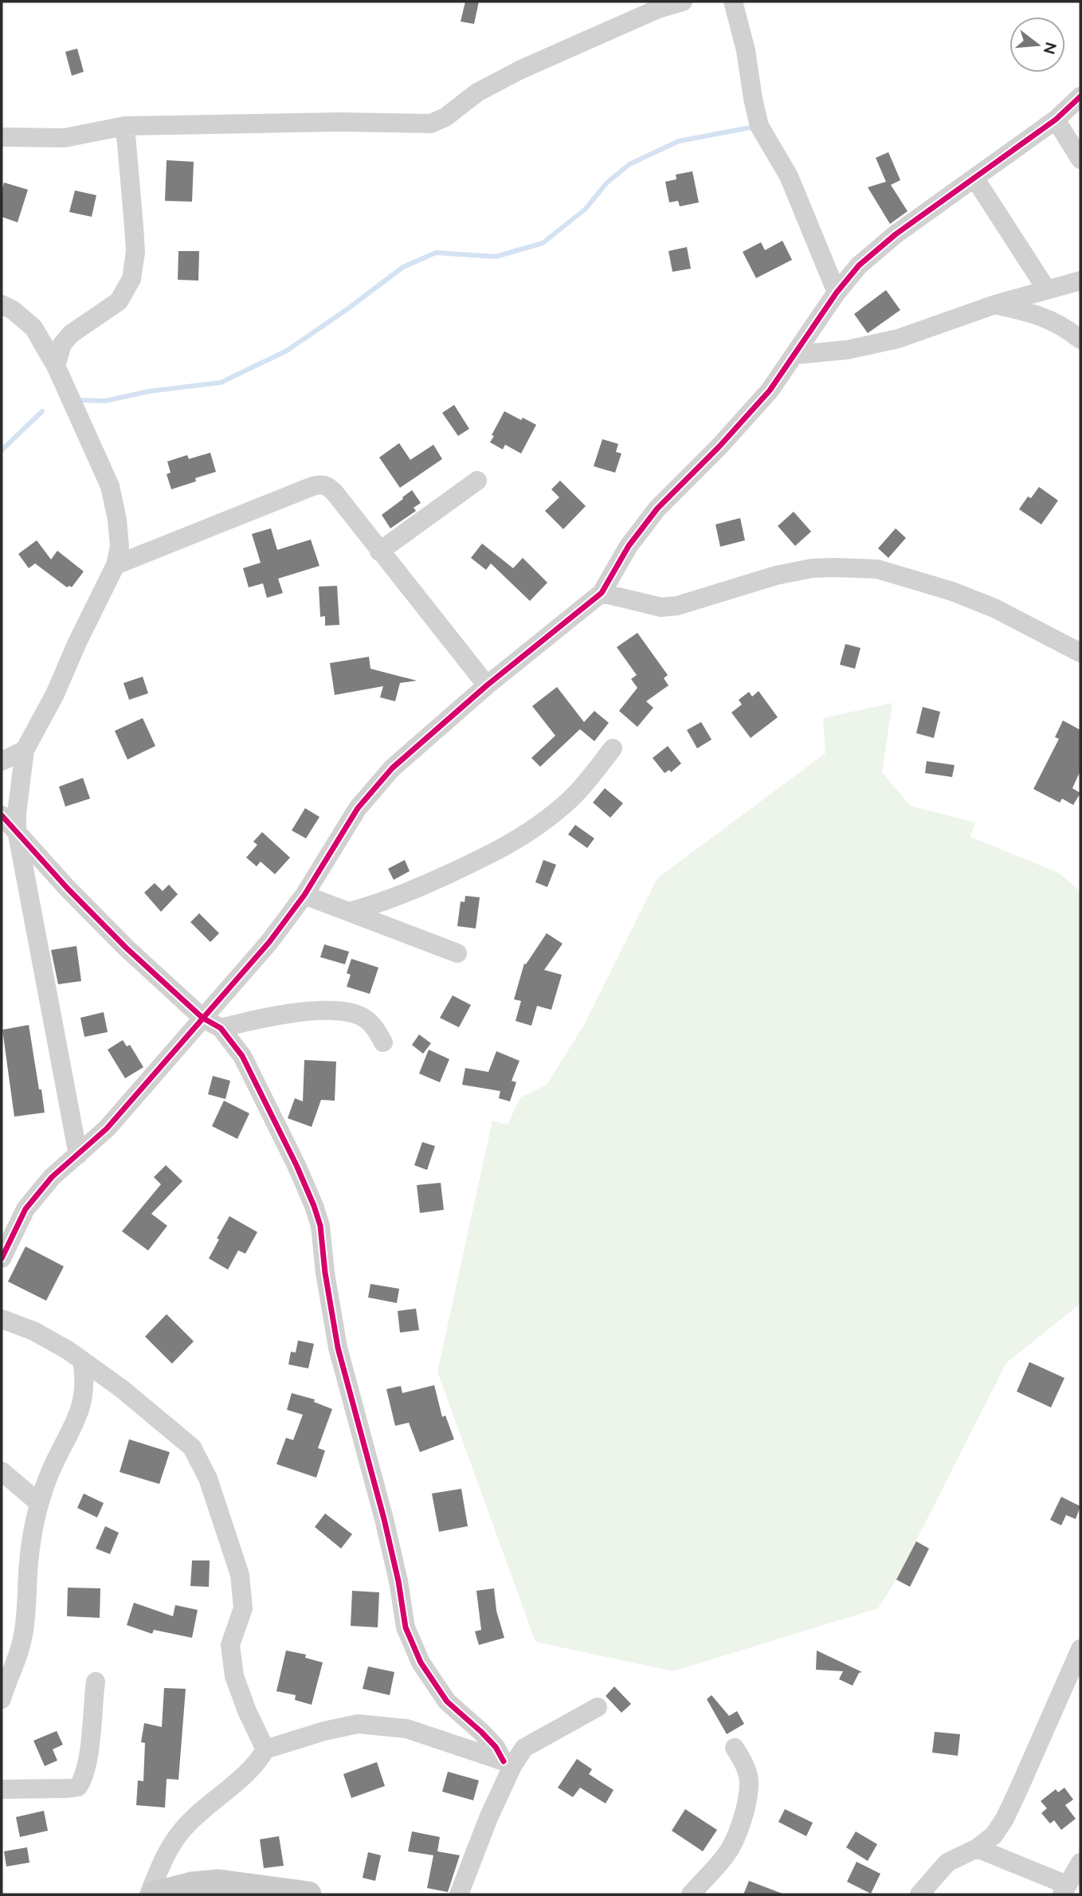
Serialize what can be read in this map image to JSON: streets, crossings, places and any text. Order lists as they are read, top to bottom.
{
  "north": "right"
}
